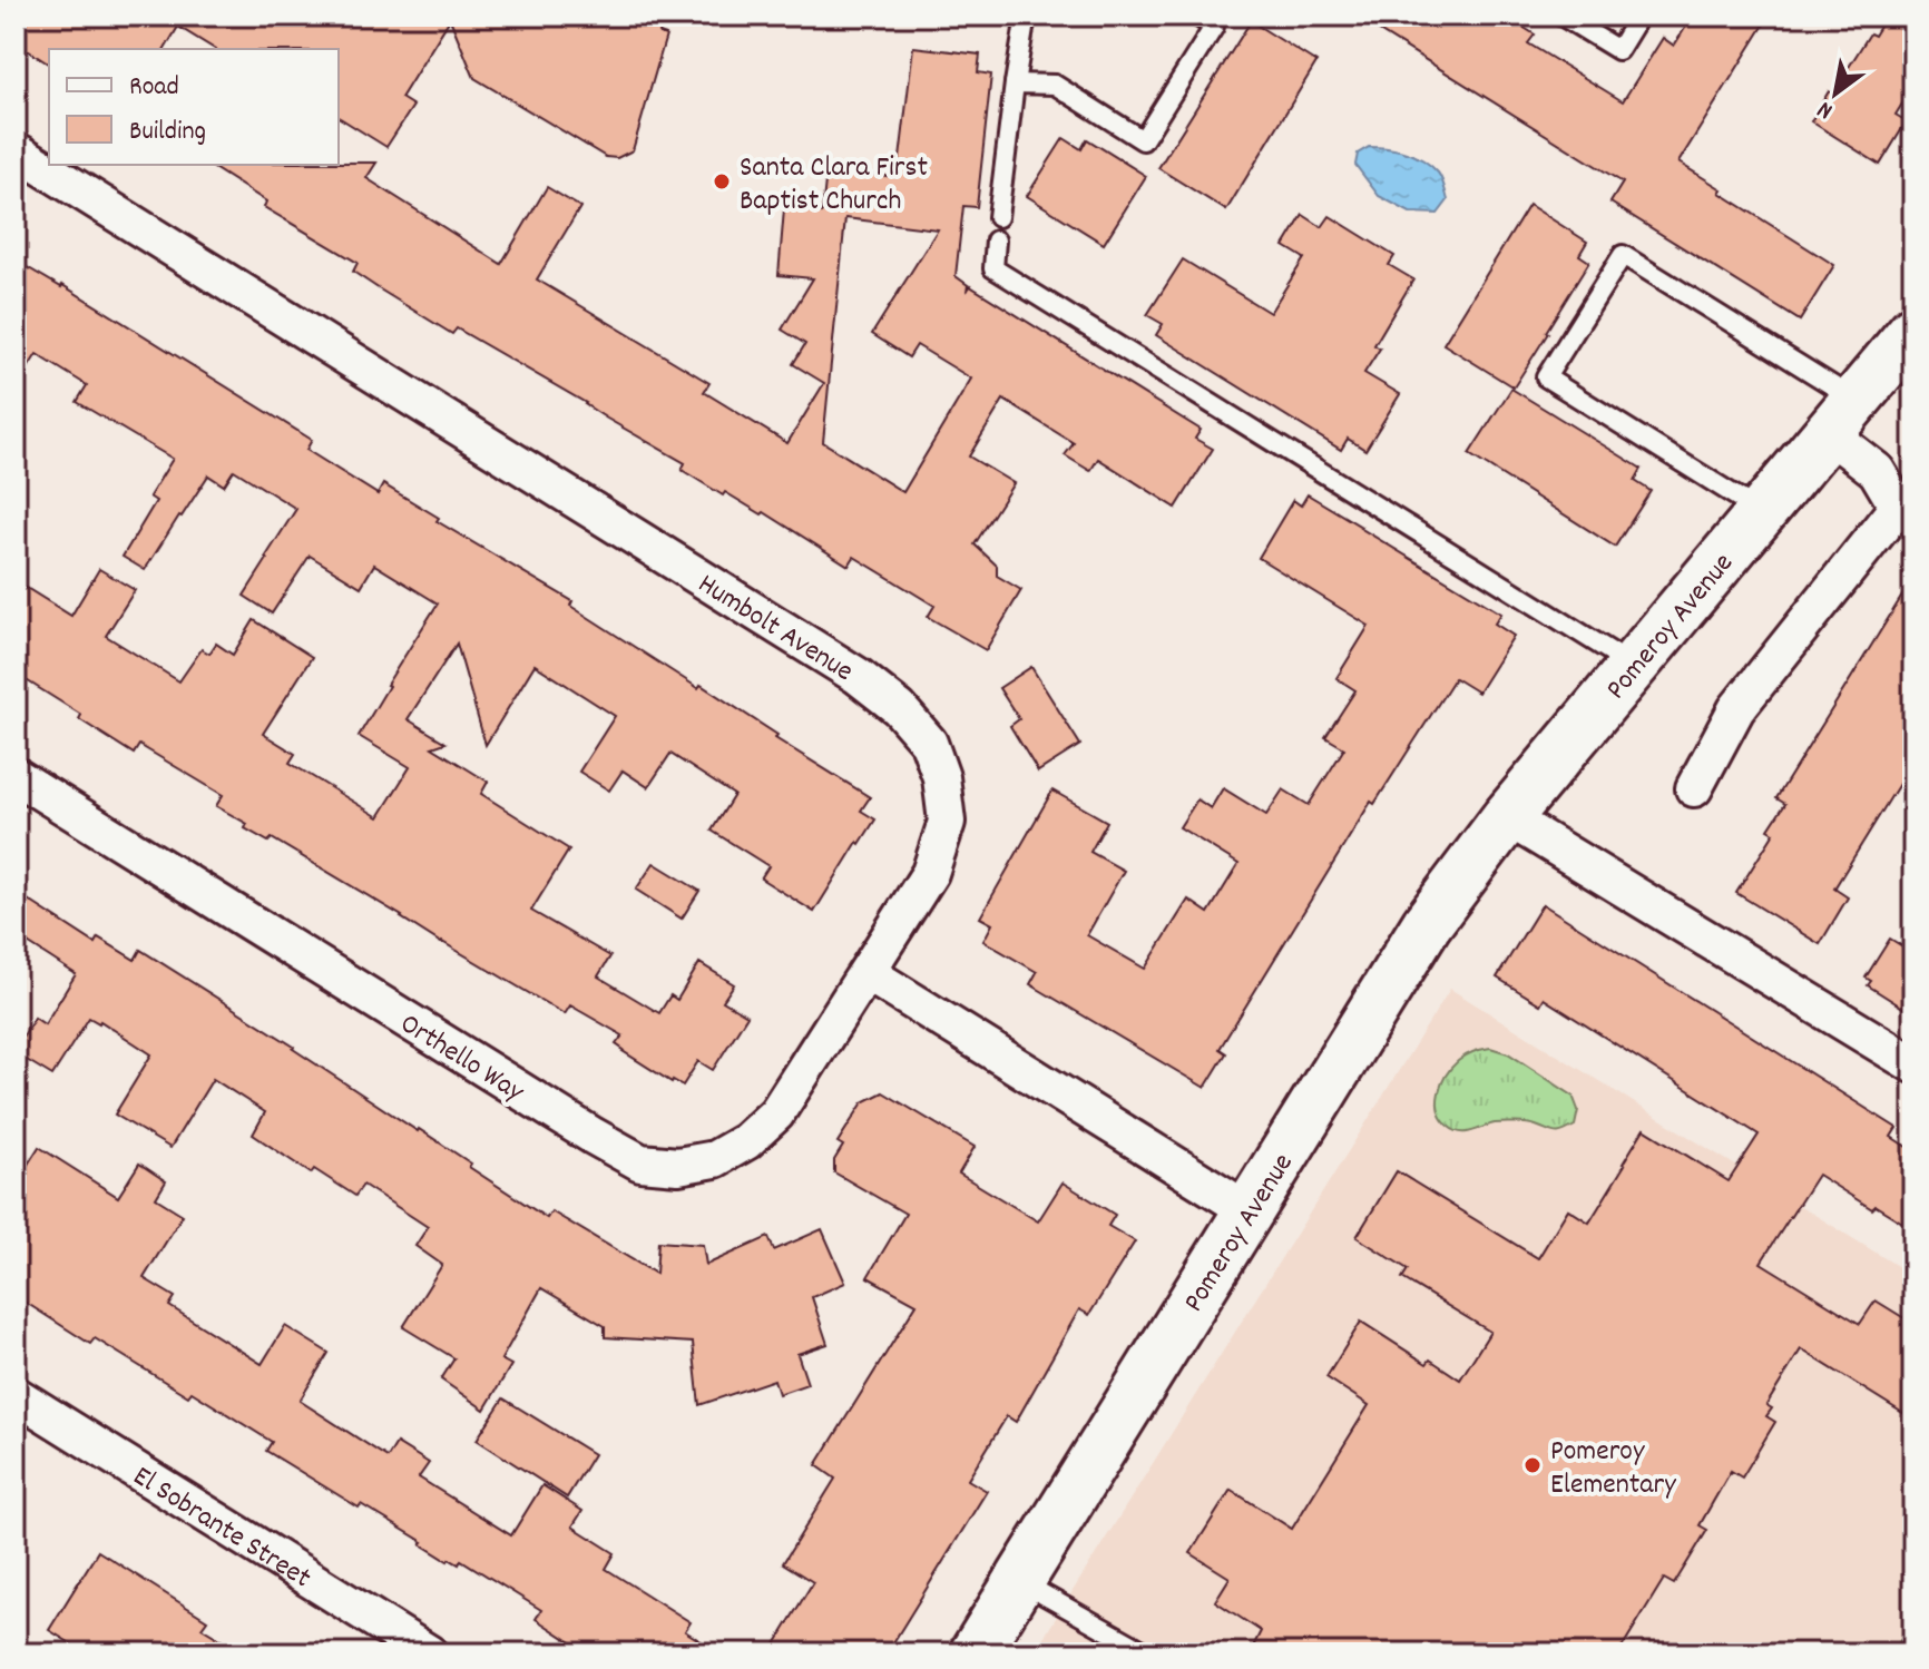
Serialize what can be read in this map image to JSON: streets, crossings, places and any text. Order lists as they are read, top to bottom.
{
  "streets": {
    "street": [
      "Pomeroy Avenue",
      "Humbolt Avenue",
      "Orthello Way",
      "El Sobrante Street"
    ]
  },
  "crossings": [
    ["Humbolt Avenue", "Orthello Way"]
  ],
  "places": ["Santa Clara First Baptist Church", "Pomeroy Elementary"],
  "legend": ["Road", "Building"],
  "north": "bottom left"
}
